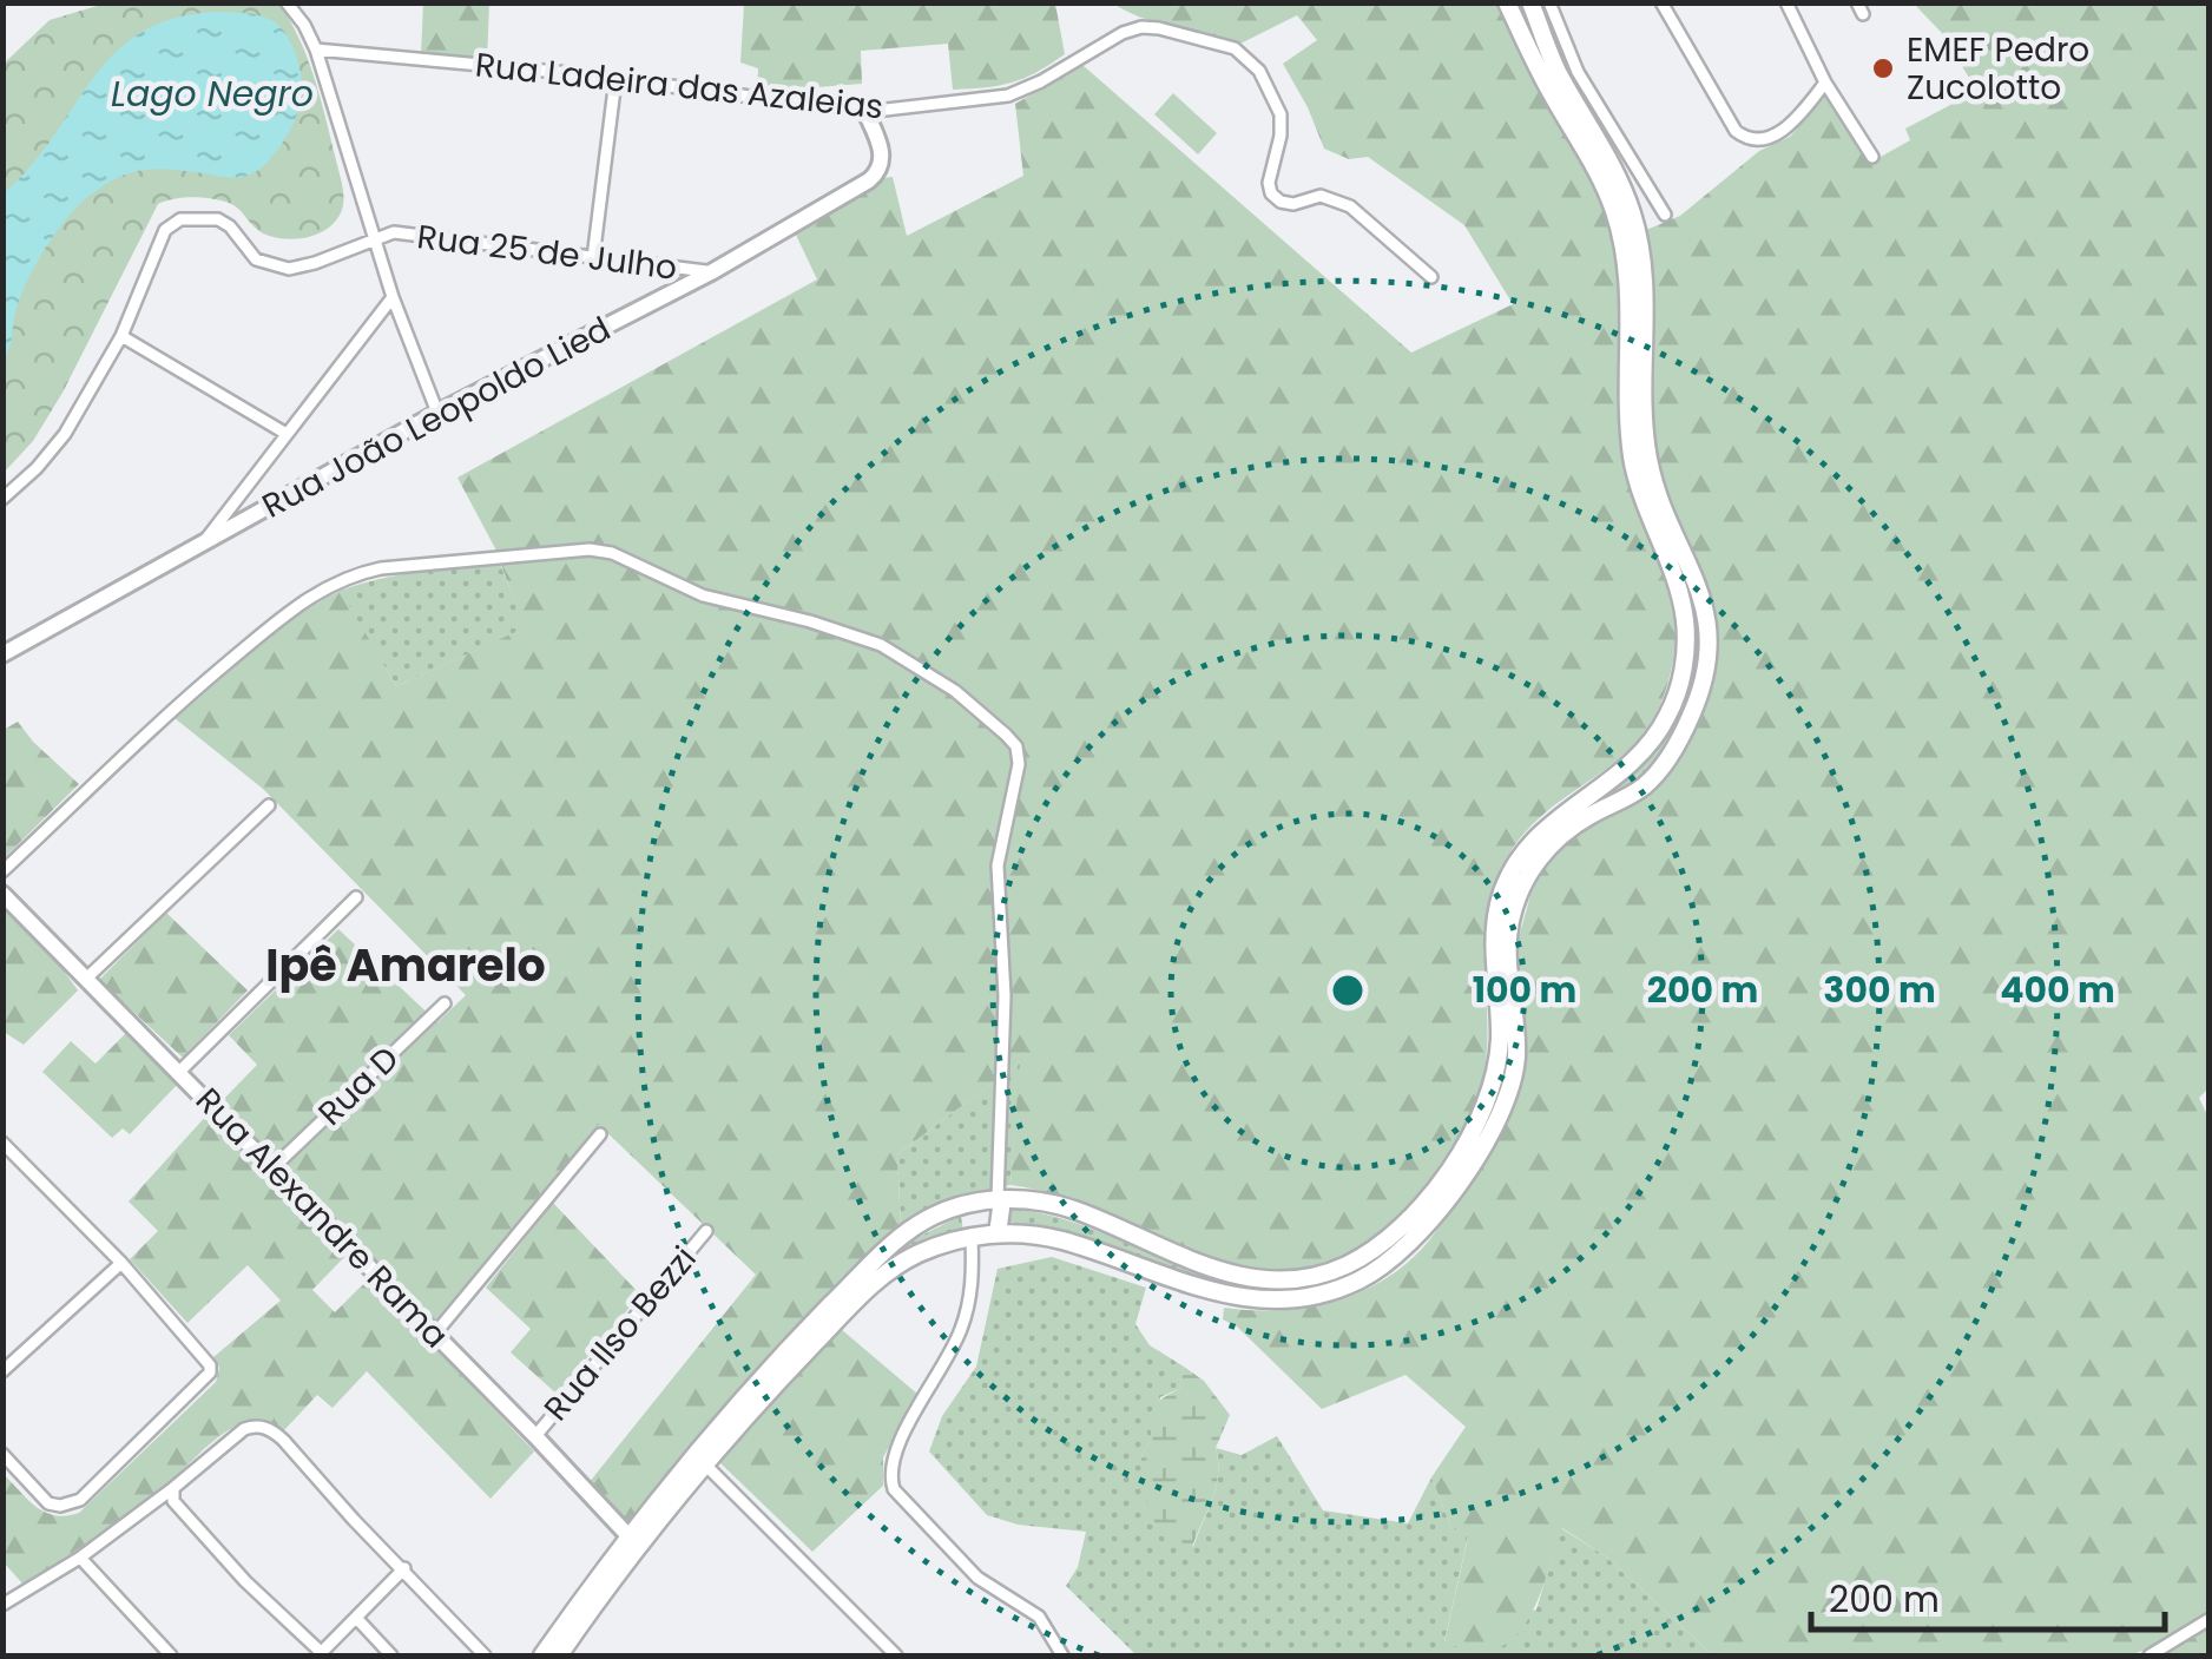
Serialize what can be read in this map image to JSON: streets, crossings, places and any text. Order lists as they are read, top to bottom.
{
  "streets": {
    "street": [
      "Rua Ladeira das Azaleias",
      "Rua 25 de Julho",
      "Rua João Leopoldo Lied",
      "Rua D",
      "Rua Alexandre Rama",
      "Rua Ilso Bezzi"
    ]
  },
  "crossings": [
    ["Rua Ladeira das Azaleias", "Rua João Leopoldo Lied"],
    ["Rua 25 de Julho", "Rua João Leopoldo Lied"],
    ["Rua D", "Rua Alexandre Rama"],
    ["Rua Alexandre Rama", "Rua Ilso Bezzi"]
  ],
  "districts": ["Ipê Amarelo"],
  "water": ["Lago Negro"],
  "places": ["EMEF Pedro Zucolotto"],
  "scale_bar": "200 m",
  "rings": [
    "100 m",
    "200 m",
    "300 m",
    "400 m"
  ]
}
